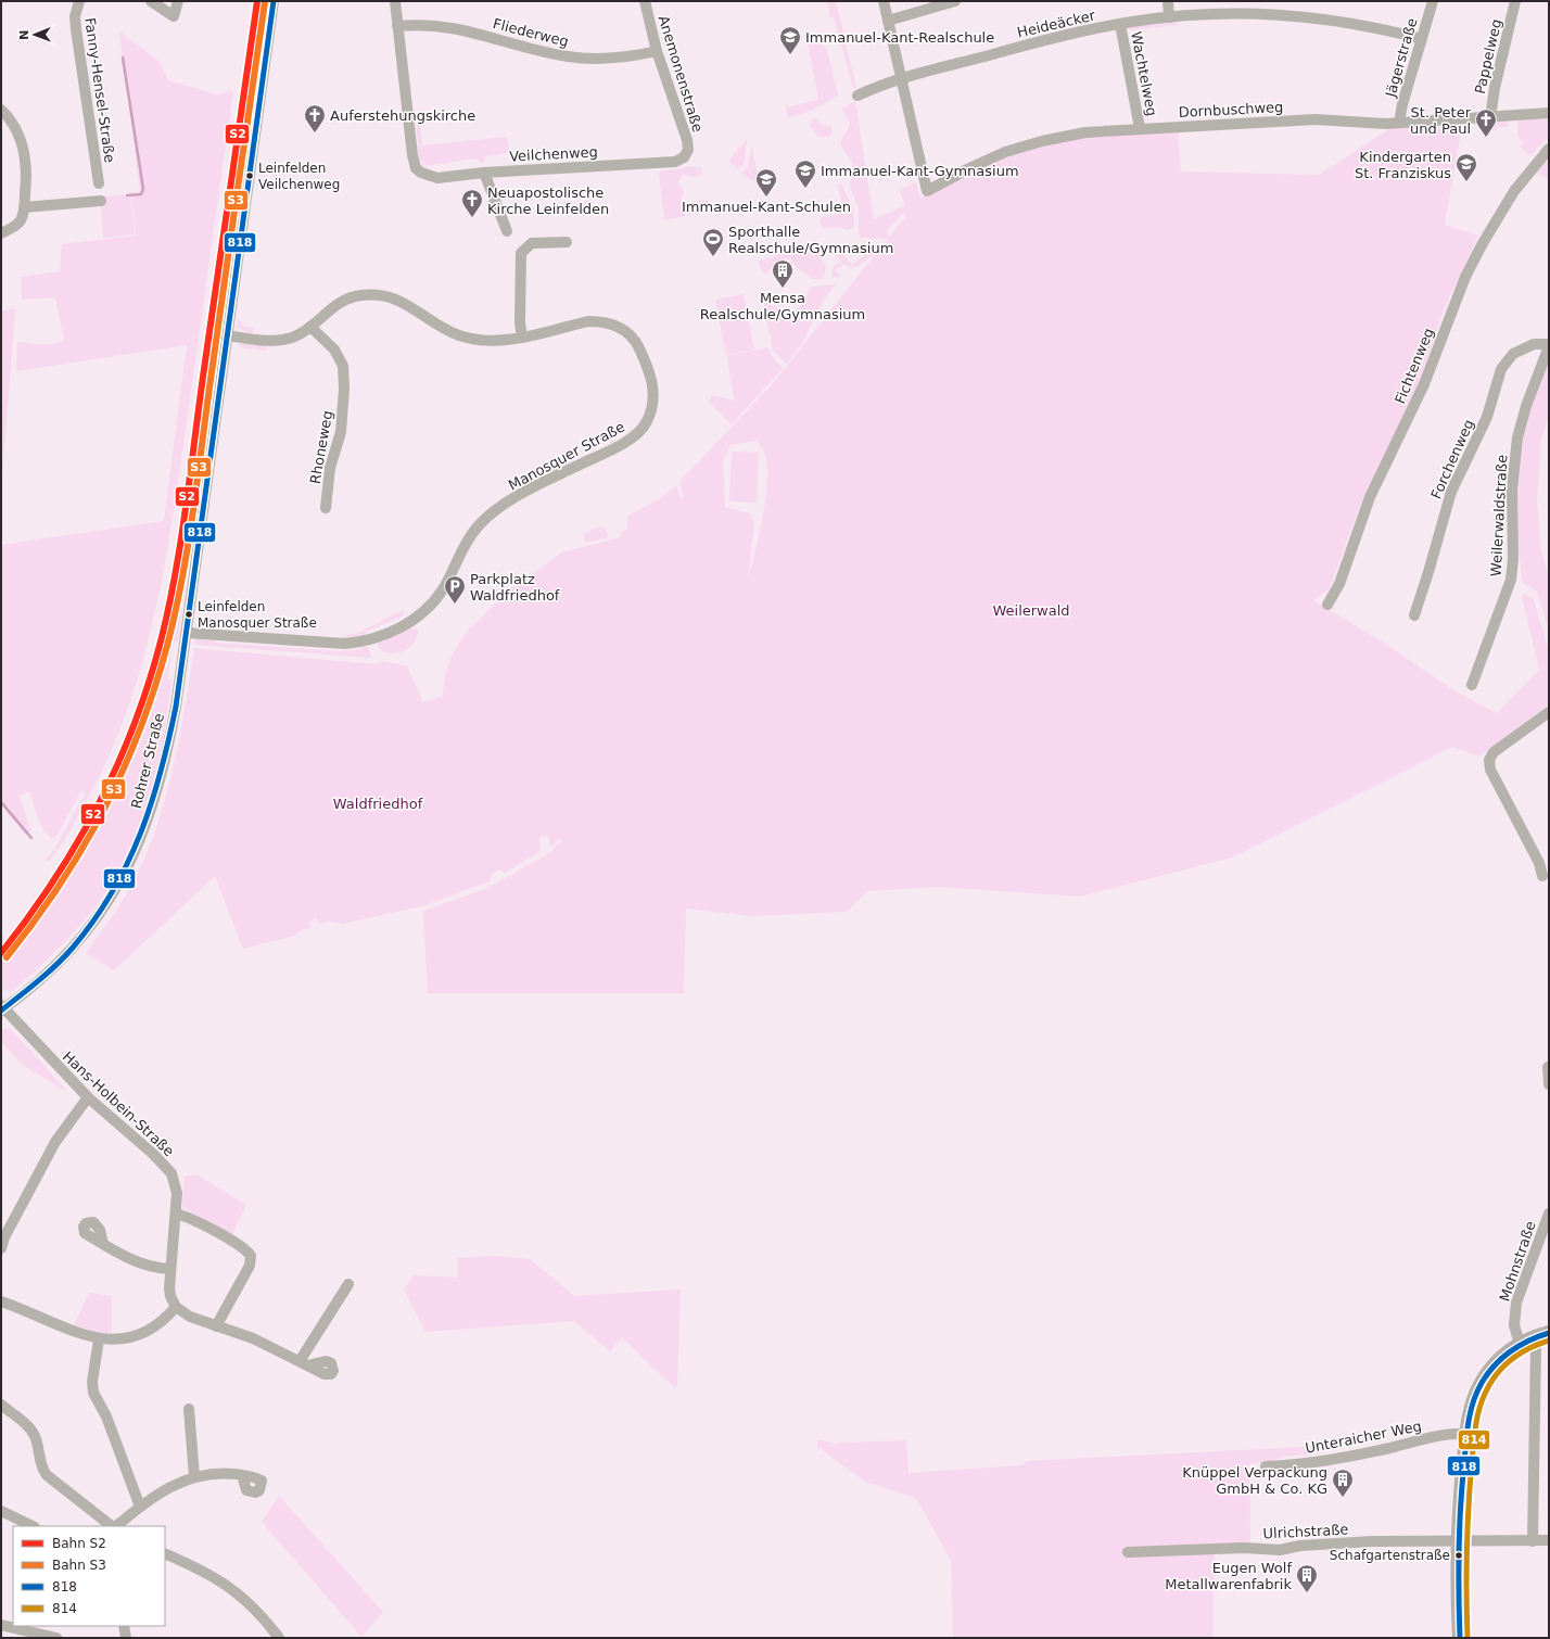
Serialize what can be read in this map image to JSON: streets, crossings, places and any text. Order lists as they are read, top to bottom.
{
  "streets": {
    "street": [
      "Heideäcker",
      "Fliederweg",
      "Pappelweg",
      "Jägerstraße",
      "Anemonenstraße",
      "Wachtelweg",
      "Fanny-Hensel-Straße",
      "Dornbuschweg",
      "Veilchenweg",
      "Fichtenweg",
      "Rhoneweg",
      "Manosquer Straße",
      "Forchenweg",
      "Weilerwaldstraße",
      "Rohrer Straße",
      "Hans-Holbein-Straße",
      "Mohnstraße",
      "Unteraicher Weg",
      "Ulrichstraße"
    ]
  },
  "crossings": [
    ["Heideäcker", "Jägerstraße"],
    ["Heideäcker", "Wachtelweg"],
    ["Heideäcker", "Dornbuschweg"],
    ["Fliederweg", "Anemonenstraße"],
    ["Fliederweg", "Veilchenweg"],
    ["Pappelweg", "Dornbuschweg"],
    ["Jägerstraße", "Dornbuschweg"],
    ["Anemonenstraße", "Veilchenweg"],
    ["Wachtelweg", "Dornbuschweg"],
    ["Rhoneweg", "Manosquer Straße"],
    ["Manosquer Straße", "Rohrer Straße"],
    ["Forchenweg", "Weilerwaldstraße"],
    ["Rohrer Straße", "Hans-Holbein-Straße"]
  ],
  "parks": ["Weilerwald", "Waldfriedhof"],
  "places": {
    "school or university": [
      "Immanuel-Kant-Realschule",
      "Kindergarten St. Franziskus",
      "Immanuel-Kant-Gymnasium",
      "Immanuel-Kant-Schulen"
    ],
    "church": ["Auferstehungskirche", "St. Peter und Paul", "Neuapostolische Kirche Leinfelden"],
    "other": ["Leinfelden Veilchenweg", "Leinfelden Manosquer Straße", "Schafgartenstraße"],
    "sports": ["Sporthalle Realschule/Gymnasium"],
    "building": ["Mensa Realschule/Gymnasium", "Knüppel Verpackung GmbH & Co. KG", "Eugen Wolf Metallwarenfabrik"],
    "parking": ["Parkplatz Waldfriedhof"]
  },
  "lines": [
    "rail line S2",
    "transit line 818",
    "rail line S3",
    "transit line 814"
  ],
  "legend": [
    "Bahn S2",
    "Bahn S3",
    "818",
    "814"
  ],
  "north": "left"
}
